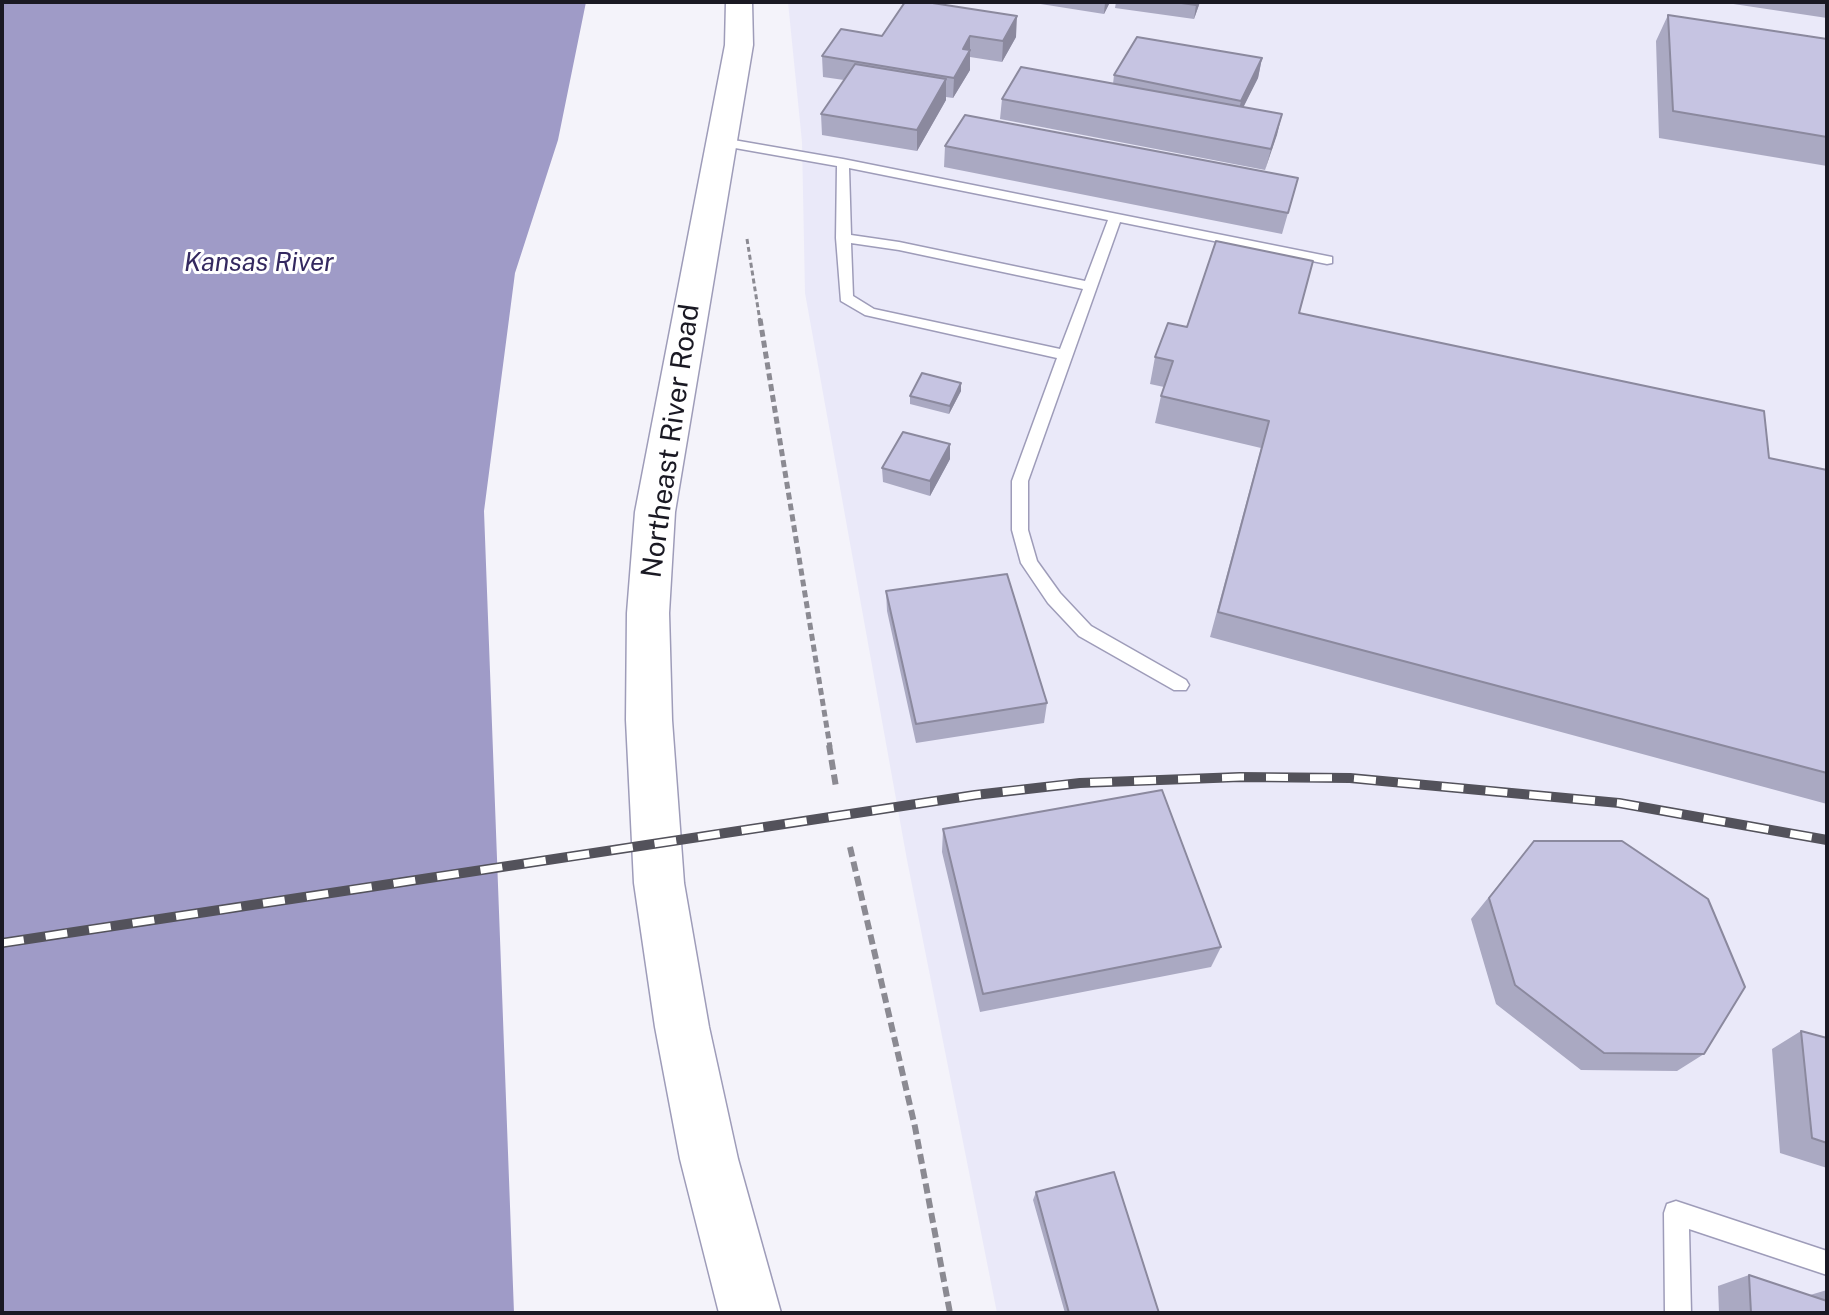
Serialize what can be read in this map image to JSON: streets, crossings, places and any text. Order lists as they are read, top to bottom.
{
  "streets": {
    "street": ["Northeast River Road"]
  },
  "water": ["Kansas River"]
}
